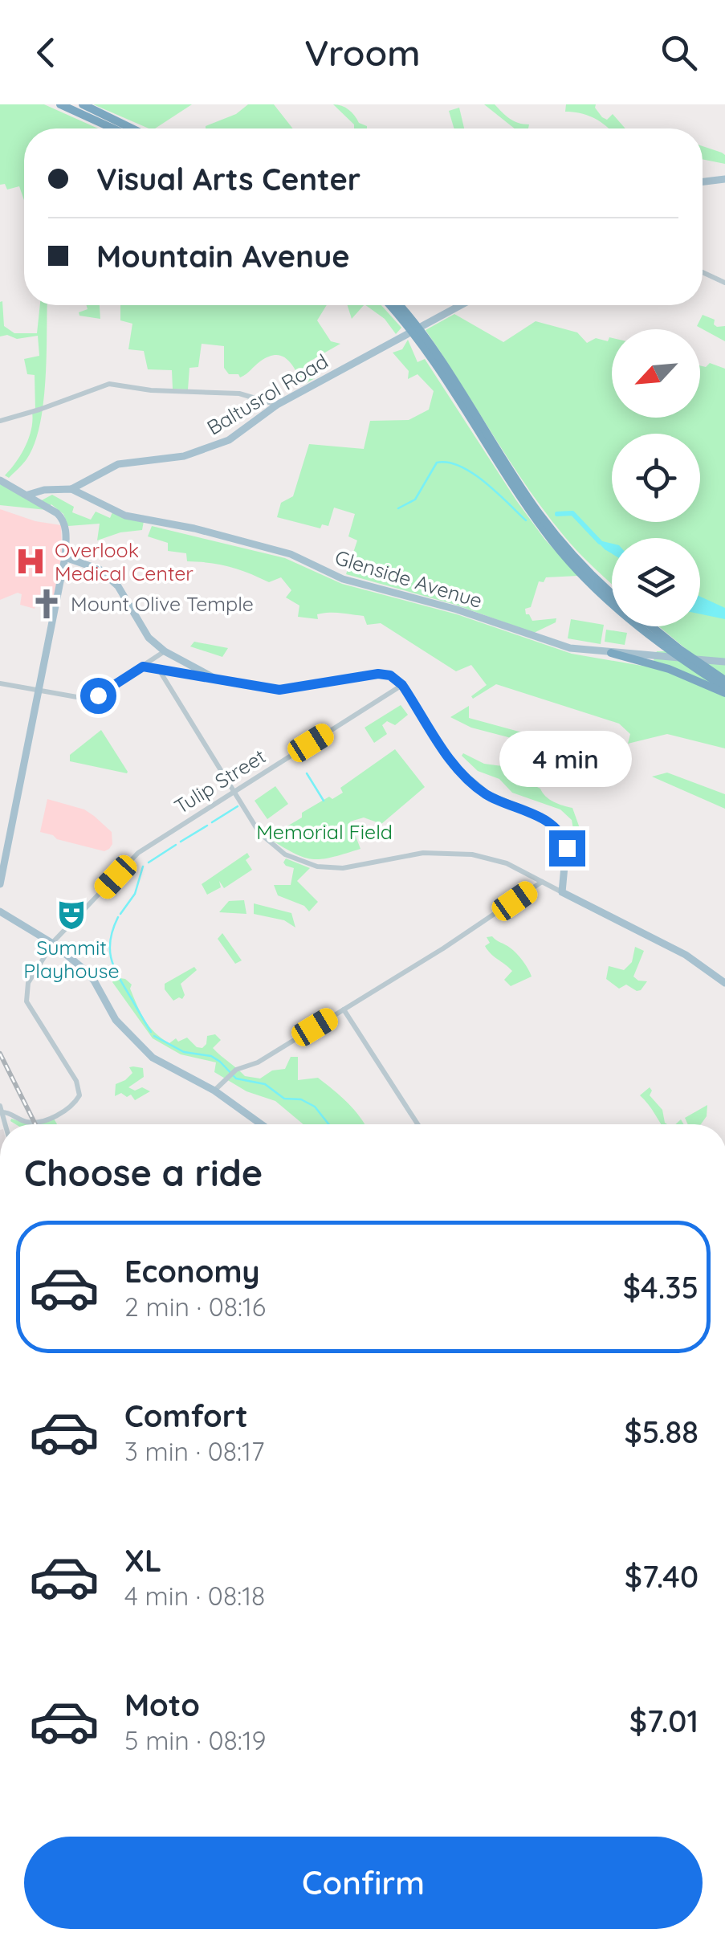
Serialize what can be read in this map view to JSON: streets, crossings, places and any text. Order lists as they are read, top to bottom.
{
  "streets": {
    "main road": ["Baltusrol Road", "Glenside Avenue"],
    "street": ["Tulip Street"]
  },
  "crossings": [
    ["Baltusrol Road", "Glenside Avenue"]
  ],
  "parks": ["Memorial Field"],
  "places": {
    "hospital": ["Overlook Medical Center"],
    "church": ["Mount Olive Temple"],
    "theatre": ["Summit Playhouse"]
  },
  "north": "bottom left",
  "page": {
    "header": "Vroom",
    "banner": ["Visual Arts Center", "Mountain Avenue"],
    "bubble": "4 min",
    "heading": "Choose a ride",
    "list": [
      {
        "name": "Economy",
        "note": "2 min · 08:16",
        "value": "$4.35"
      },
      {
        "name": "Comfort",
        "note": "3 min · 08:17",
        "value": "$5.88"
      },
      {
        "name": "XL",
        "note": "4 min · 08:18",
        "value": "$7.40"
      },
      {
        "name": "Moto",
        "note": "5 min · 08:19",
        "value": "$7.01"
      }
    ],
    "buttons": "Confirm"
  }
}
